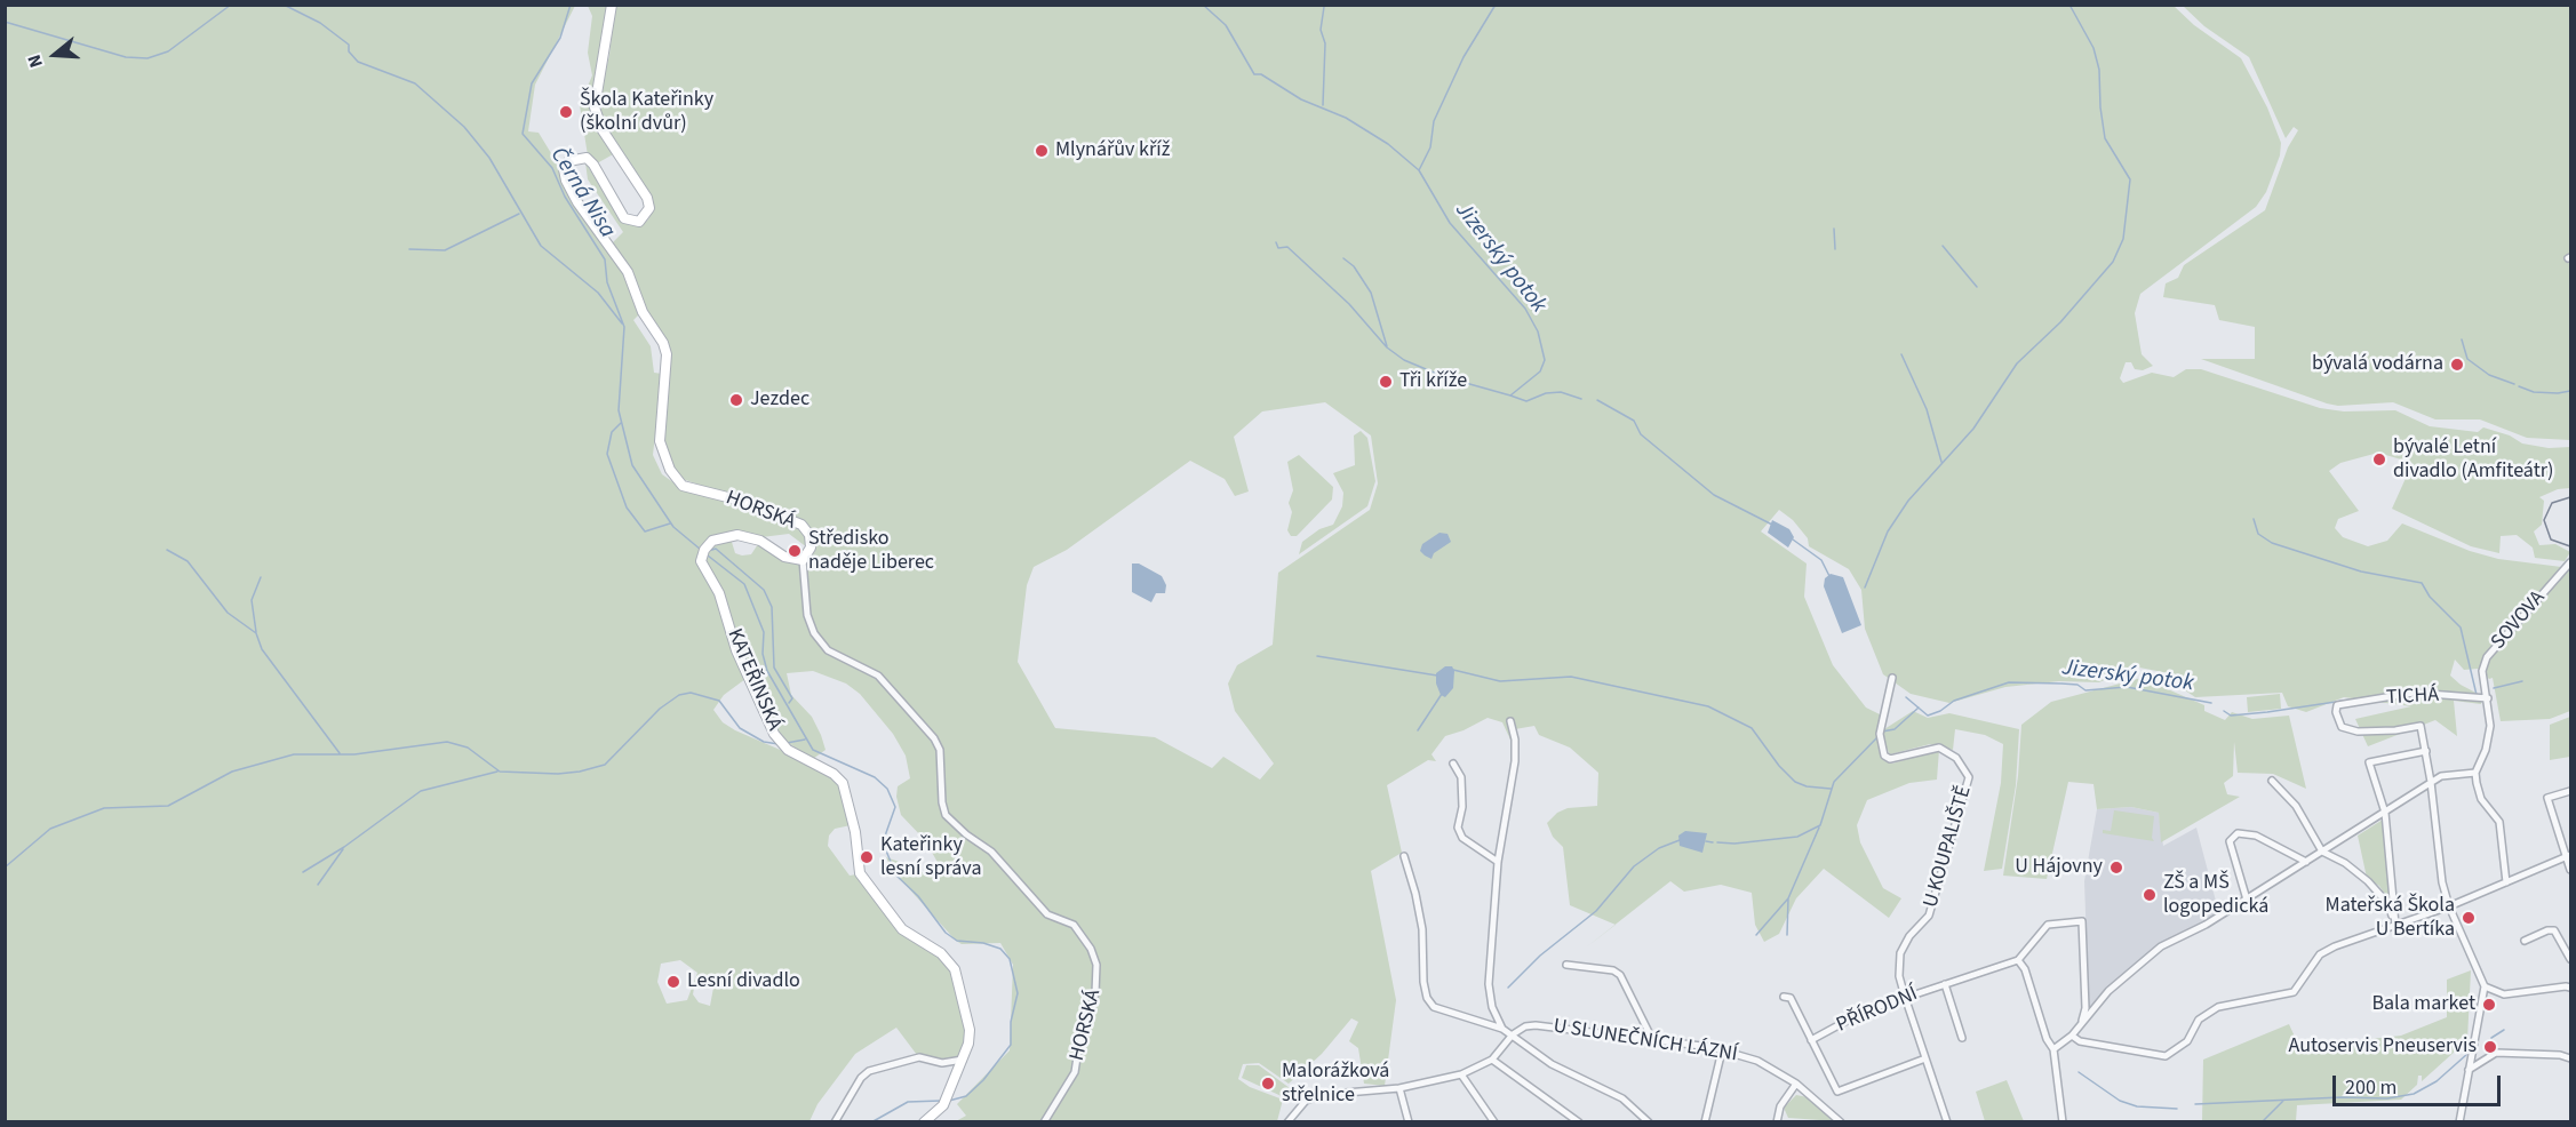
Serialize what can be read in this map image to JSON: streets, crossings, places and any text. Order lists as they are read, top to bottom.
{
  "streets": {
    "street": [
      "HORSKÁ",
      "SOVOVA",
      "KATEŘINSKÁ",
      "TICHÁ",
      "U KOUPALIŠTĚ",
      "PŘÍRODNÍ",
      "U SLUNEČNÍCH LÁZNÍ"
    ]
  },
  "crossings": [
    ["HORSKÁ", "KATEŘINSKÁ"],
    ["SOVOVA", "TICHÁ"],
    ["U KOUPALIŠTĚ", "PŘÍRODNÍ"]
  ],
  "water": ["Černá Nisa", "Jizerský potok"],
  "places": [
    "Škola Kateřinky (školní dvůr)",
    "Mlynářův kříž",
    "bývalá vodárna",
    "Tři kříže",
    "Jezdec",
    "bývalé Letní divadlo (Amfiteátr)",
    "Středisko naděje Liberec",
    "Kateřinky lesní správa",
    "U Hájovny",
    "ZŠ a MŠ logopedická",
    "Mateřská Škola U Bertíka",
    "Lesní divadlo",
    "Bala market",
    "Autoservis Pneuservis",
    "Malorážková střelnice"
  ],
  "scale_bar": "200 m",
  "north": "left"
}
